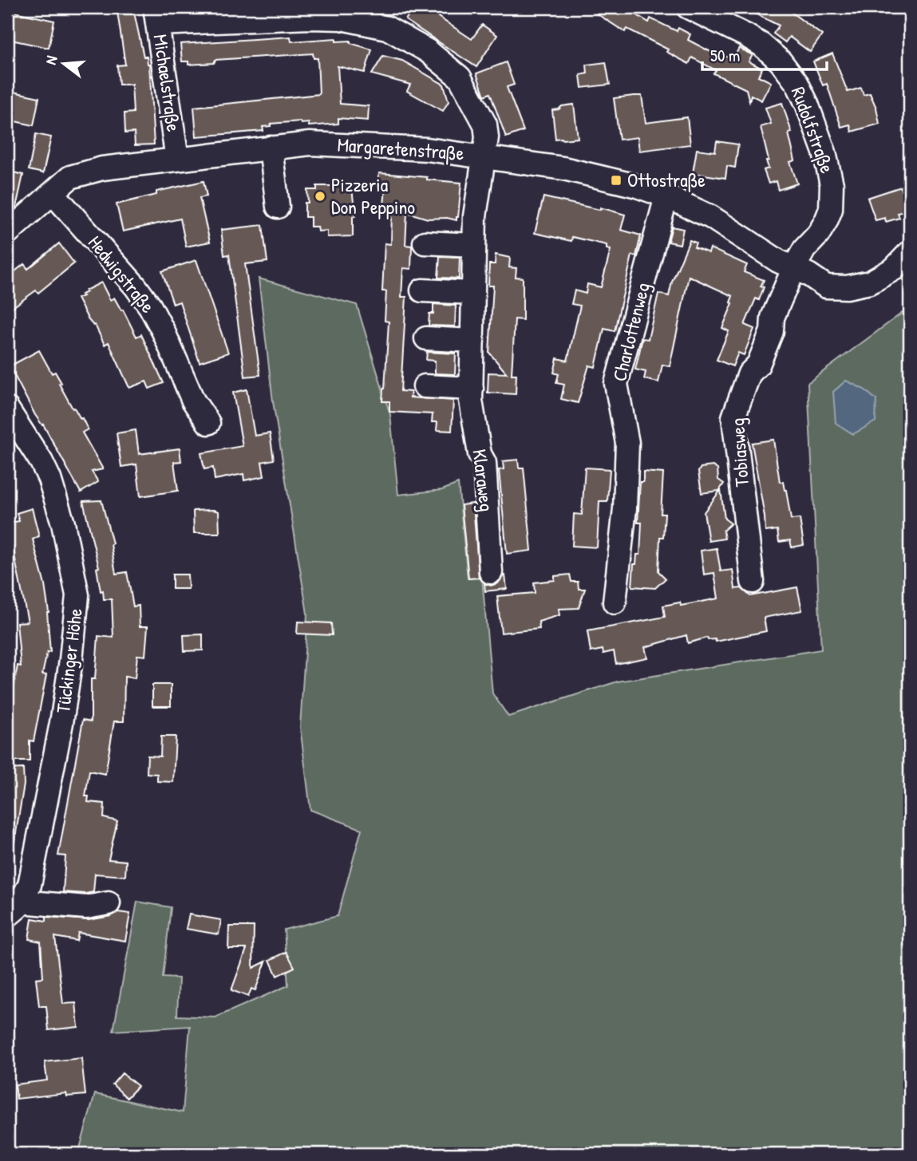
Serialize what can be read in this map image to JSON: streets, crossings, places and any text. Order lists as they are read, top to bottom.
{
  "streets": {
    "street": [
      "Michaelstraße",
      "Rudolfstraße",
      "Margaretenstraße",
      "Hedwigstraße",
      "Charlottenweg",
      "Tobiasweg",
      "Klaraweg",
      "Tückinger Höhe"
    ]
  },
  "crossings": [
    ["Michaelstraße", "Margaretenstraße"],
    ["Rudolfstraße", "Margaretenstraße"],
    ["Rudolfstraße", "Tobiasweg"],
    ["Margaretenstraße", "Hedwigstraße"],
    ["Margaretenstraße", "Charlottenweg"],
    ["Margaretenstraße", "Tobiasweg"],
    ["Margaretenstraße", "Klaraweg"]
  ],
  "places": {
    "transit": ["Ottostraße"],
    "other": ["Pizzeria Don Peppino"]
  },
  "scale_bar": "50 m",
  "north": "left"
}
